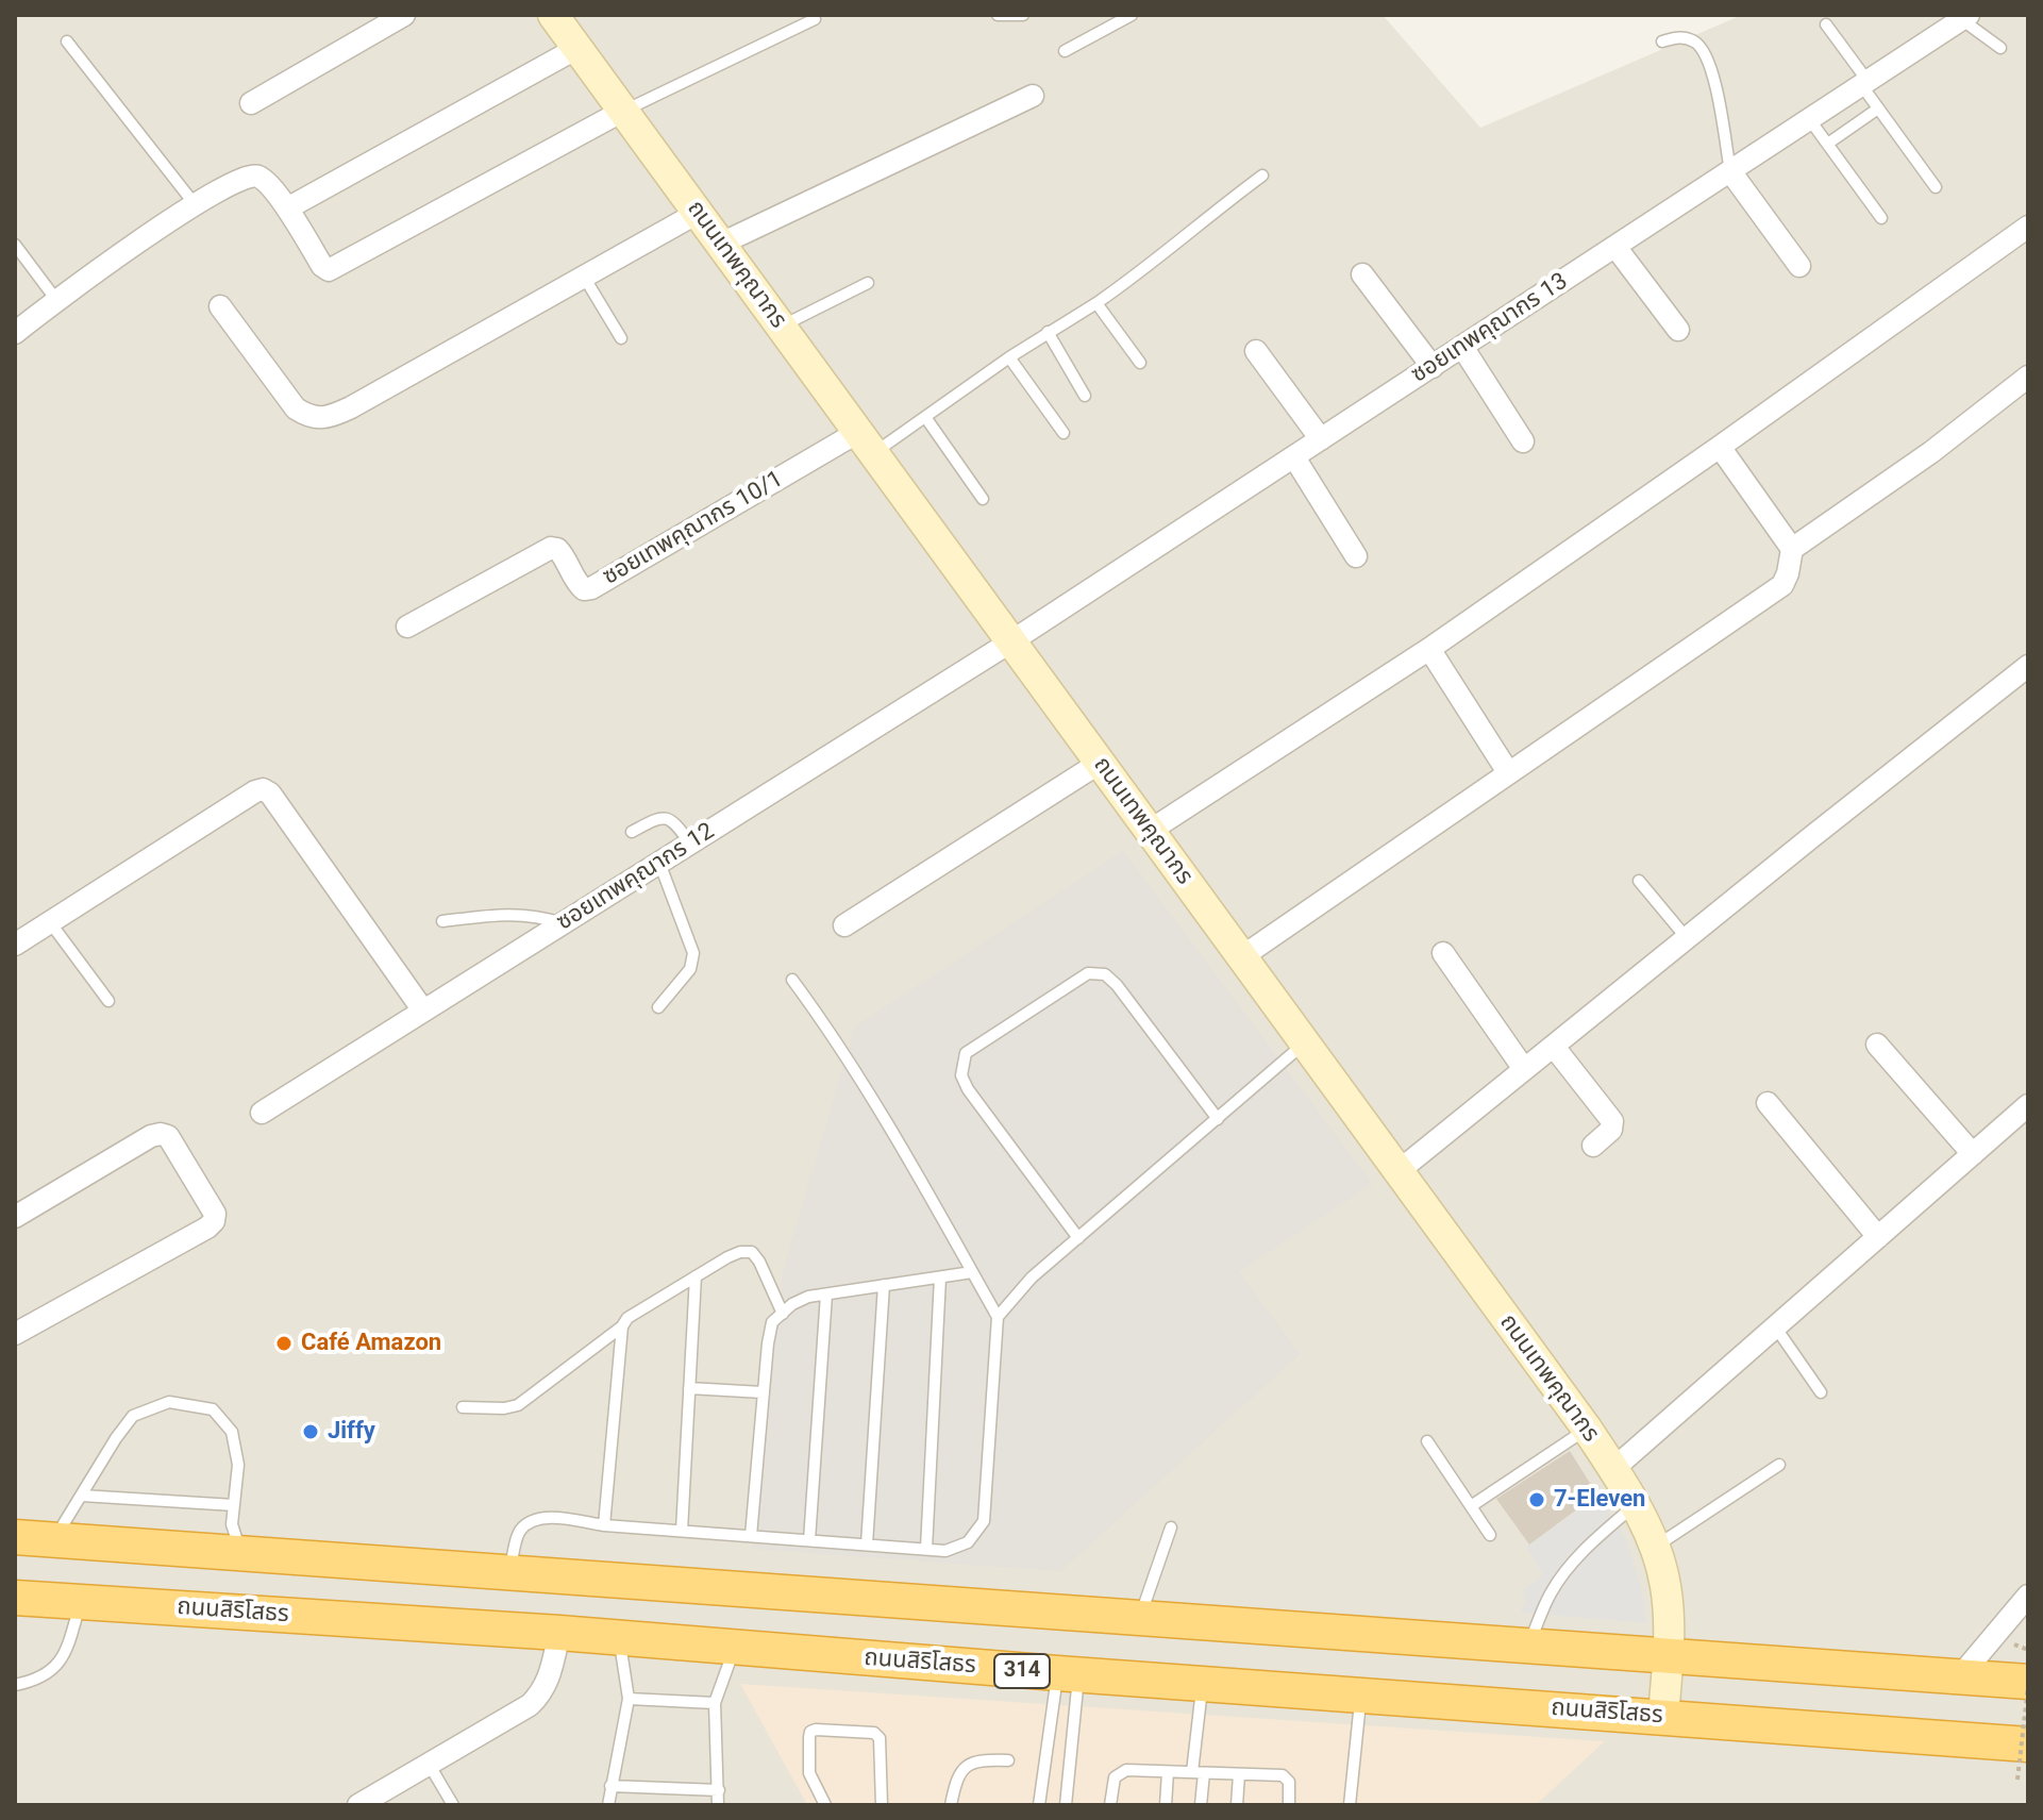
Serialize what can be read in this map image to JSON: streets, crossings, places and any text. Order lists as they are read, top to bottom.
{
  "streets": {
    "highway": ["ถนนสิริโสธร", "314"],
    "main road": ["ถนนเทพคุณากร"],
    "street": ["ซอยเทพคุณากร 13", "ซอยเทพคุณากร 10/1", "ซอยเทพคุณากร 12"]
  },
  "crossings": [
    ["ถนนเทพคุณากร", "ซอยเทพคุณากร 13"],
    ["ถนนเทพคุณากร", "ซอยเทพคุณากร 10/1"],
    ["ถนนเทพคุณากร", "ซอยเทพคุณากร 12"],
    ["ถนนเทพคุณากร", "ถนนสิริโสธร"],
    ["ซอยเทพคุณากร 13", "ซอยเทพคุณากร 12"]
  ],
  "places": ["Café Amazon", "Jiffy", "7-Eleven"]
}
